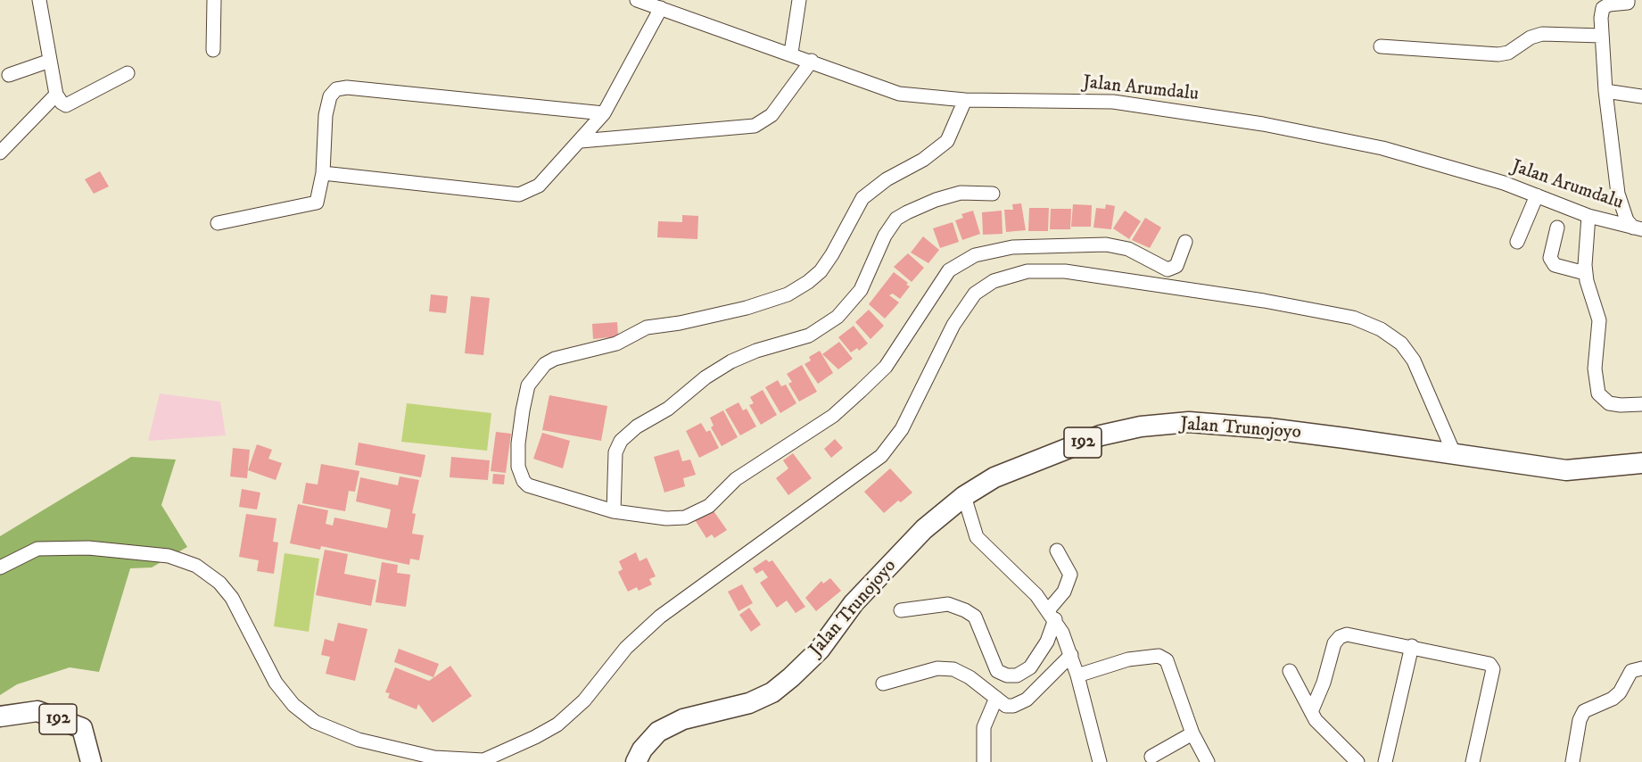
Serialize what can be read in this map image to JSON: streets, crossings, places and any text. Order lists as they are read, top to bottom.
{
  "streets": {
    "main road": ["Jalan Trunojoyo", "192"],
    "street": ["Jalan Arumdalu"]
  }
}
